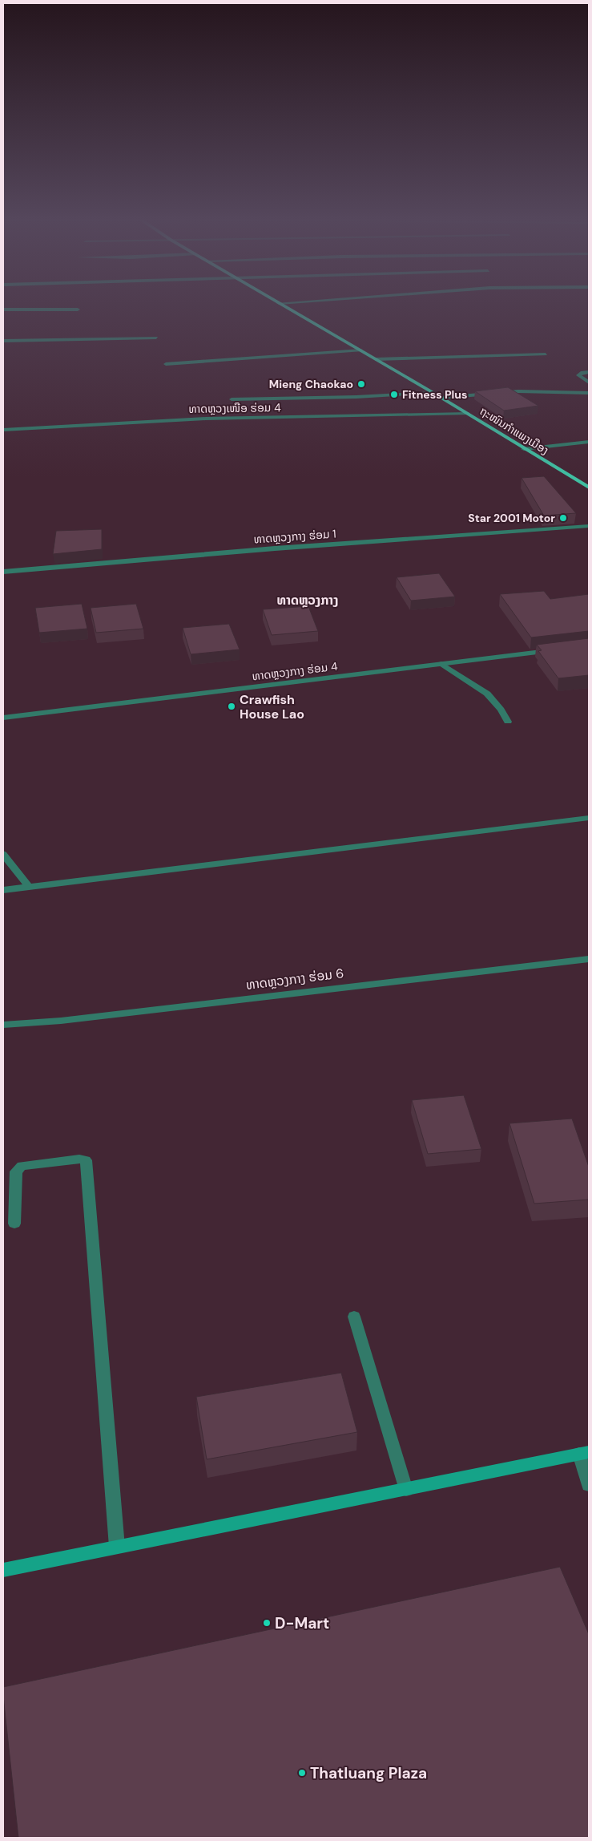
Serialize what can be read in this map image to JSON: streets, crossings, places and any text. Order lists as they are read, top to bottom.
{
  "streets": {
    "main road": ["ຖະໜົນກຳແພງເມືອງ"],
    "street": [
      "ທາດຫຼວງເໜືອ ຮ່ອມ 4",
      "ທາດຫຼວງກາງ ຮ່ອມ 1",
      "ທາດຫຼວງກາງ ຮ່ອມ 4",
      "ທາດຫຼວງກາງ ຮ່ອມ 6"
    ]
  },
  "crossings": [
    ["ທາດຫຼວງເໜືອ ຮ່ອມ 4", "ຖະໜົນກຳແພງເມືອງ"]
  ],
  "districts": ["ທາດຫຼວງກາງ"],
  "places": [
    "Mieng Chaokao",
    "Fitness Plus",
    "Star 2001 Motor",
    "Crawfish House Lao",
    "D-Mart",
    "Thatluang Plaza"
  ]
}
